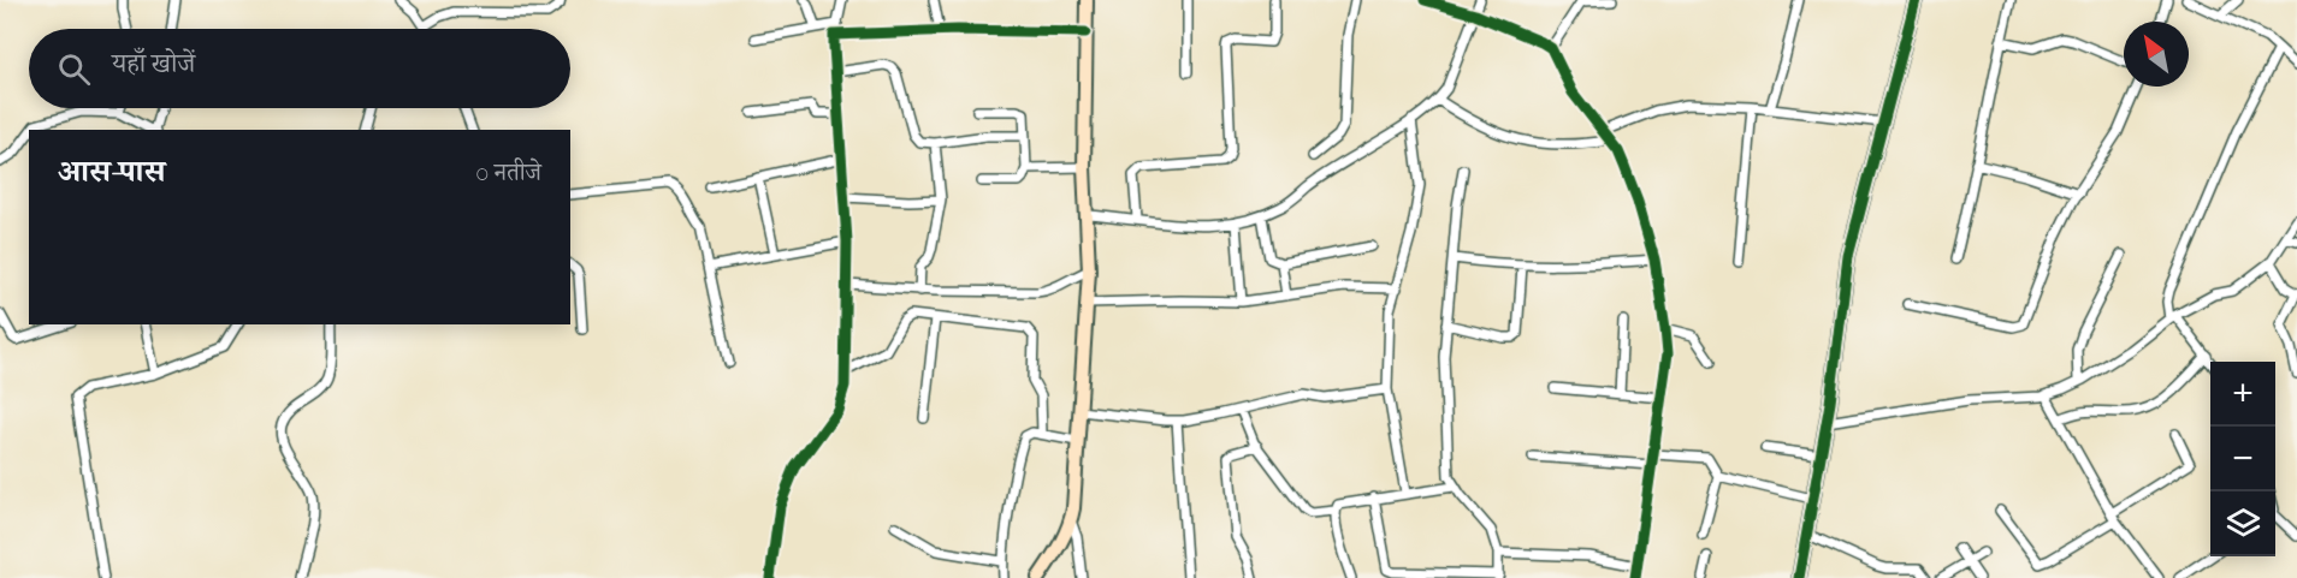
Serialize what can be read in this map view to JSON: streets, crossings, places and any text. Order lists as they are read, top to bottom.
{
  "north": "top left",
  "page": {
    "search": "यहाँ खोजें",
    "heading": ["आस-पास", "0 नतीजे"],
    "map_buttons": ["+", "−"]
  }
}
